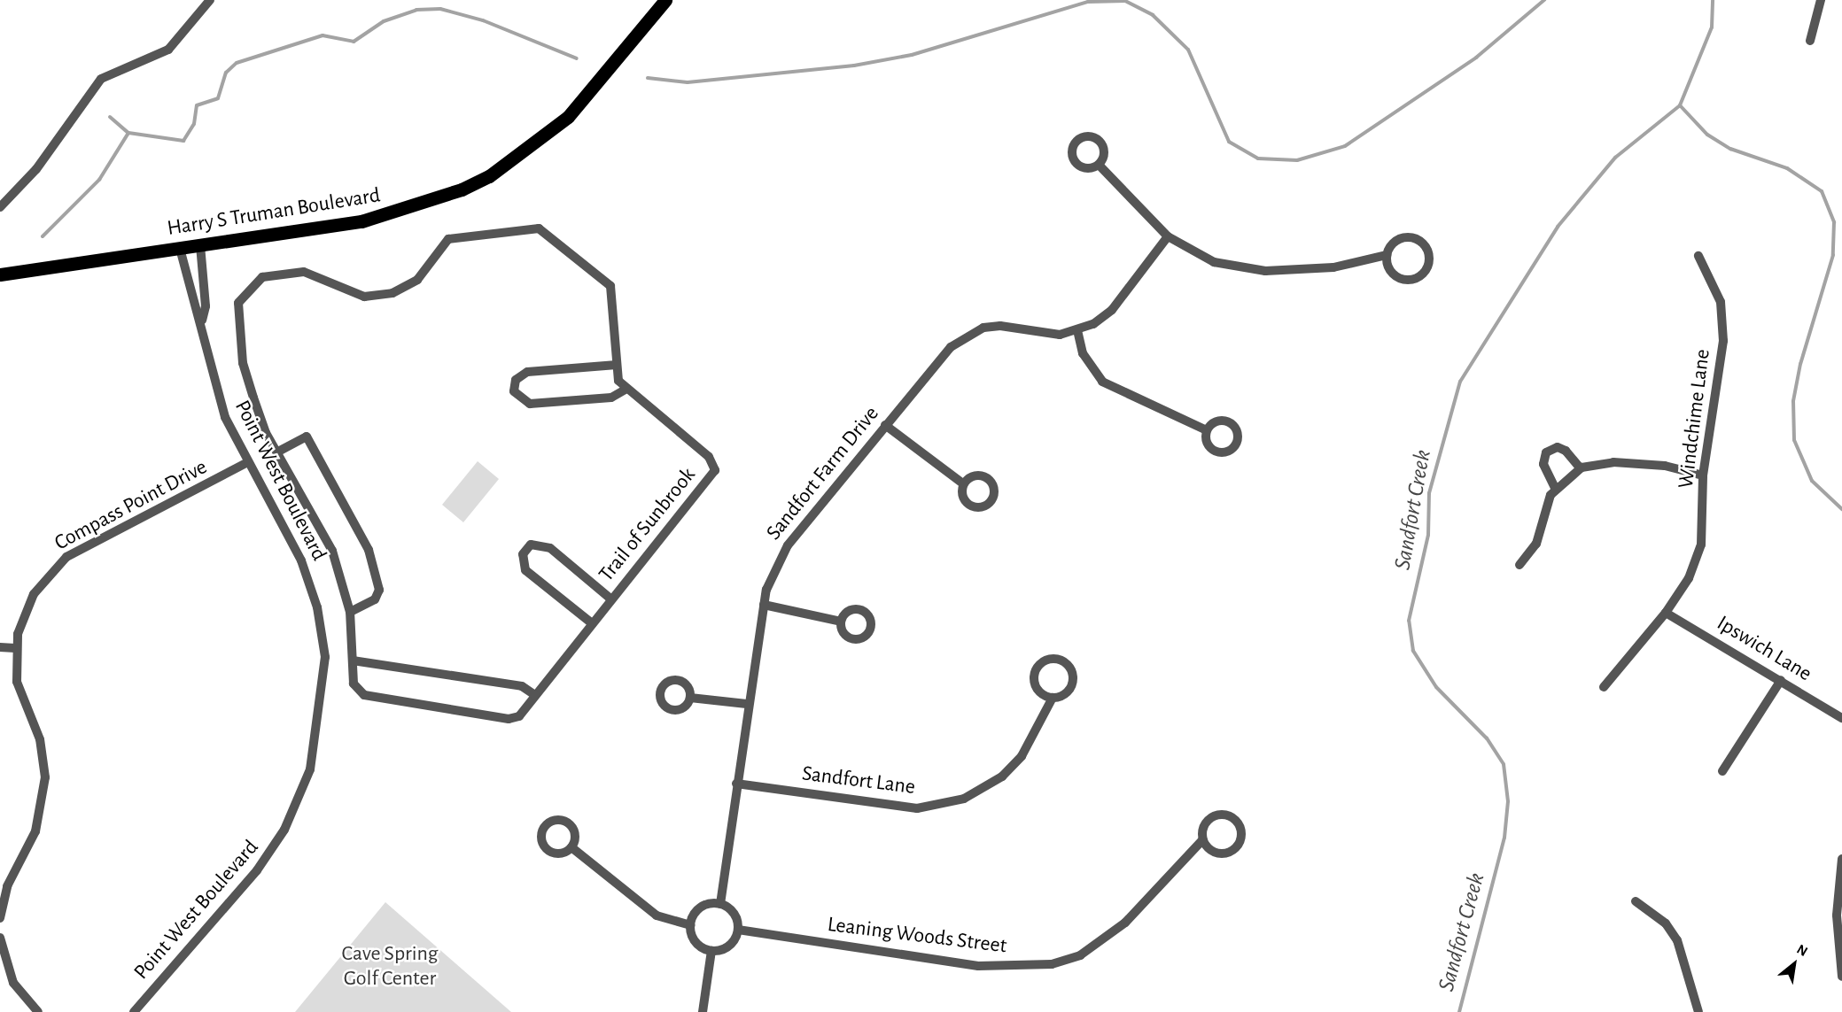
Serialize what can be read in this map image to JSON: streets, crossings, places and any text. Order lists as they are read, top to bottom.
{
  "streets": {
    "main road": ["Harry S Truman Boulevard"],
    "street": [
      "Windchime Lane",
      "Sandfort Farm Drive",
      "Point West Boulevard",
      "Compass Point Drive",
      "Trail of Sunbrook",
      "Ipswich Lane",
      "Sandfort Lane",
      "Leaning Woods Street"
    ]
  },
  "crossings": [
    ["Harry S Truman Boulevard", "Point West Boulevard"],
    ["Windchime Lane", "Ipswich Lane"],
    ["Sandfort Farm Drive", "Sandfort Lane"],
    ["Sandfort Farm Drive", "Leaning Woods Street"],
    ["Point West Boulevard", "Compass Point Drive"]
  ],
  "water": ["Sandfort Creek"],
  "parks": ["Cave Spring Golf Center"],
  "north": "top right"
}
